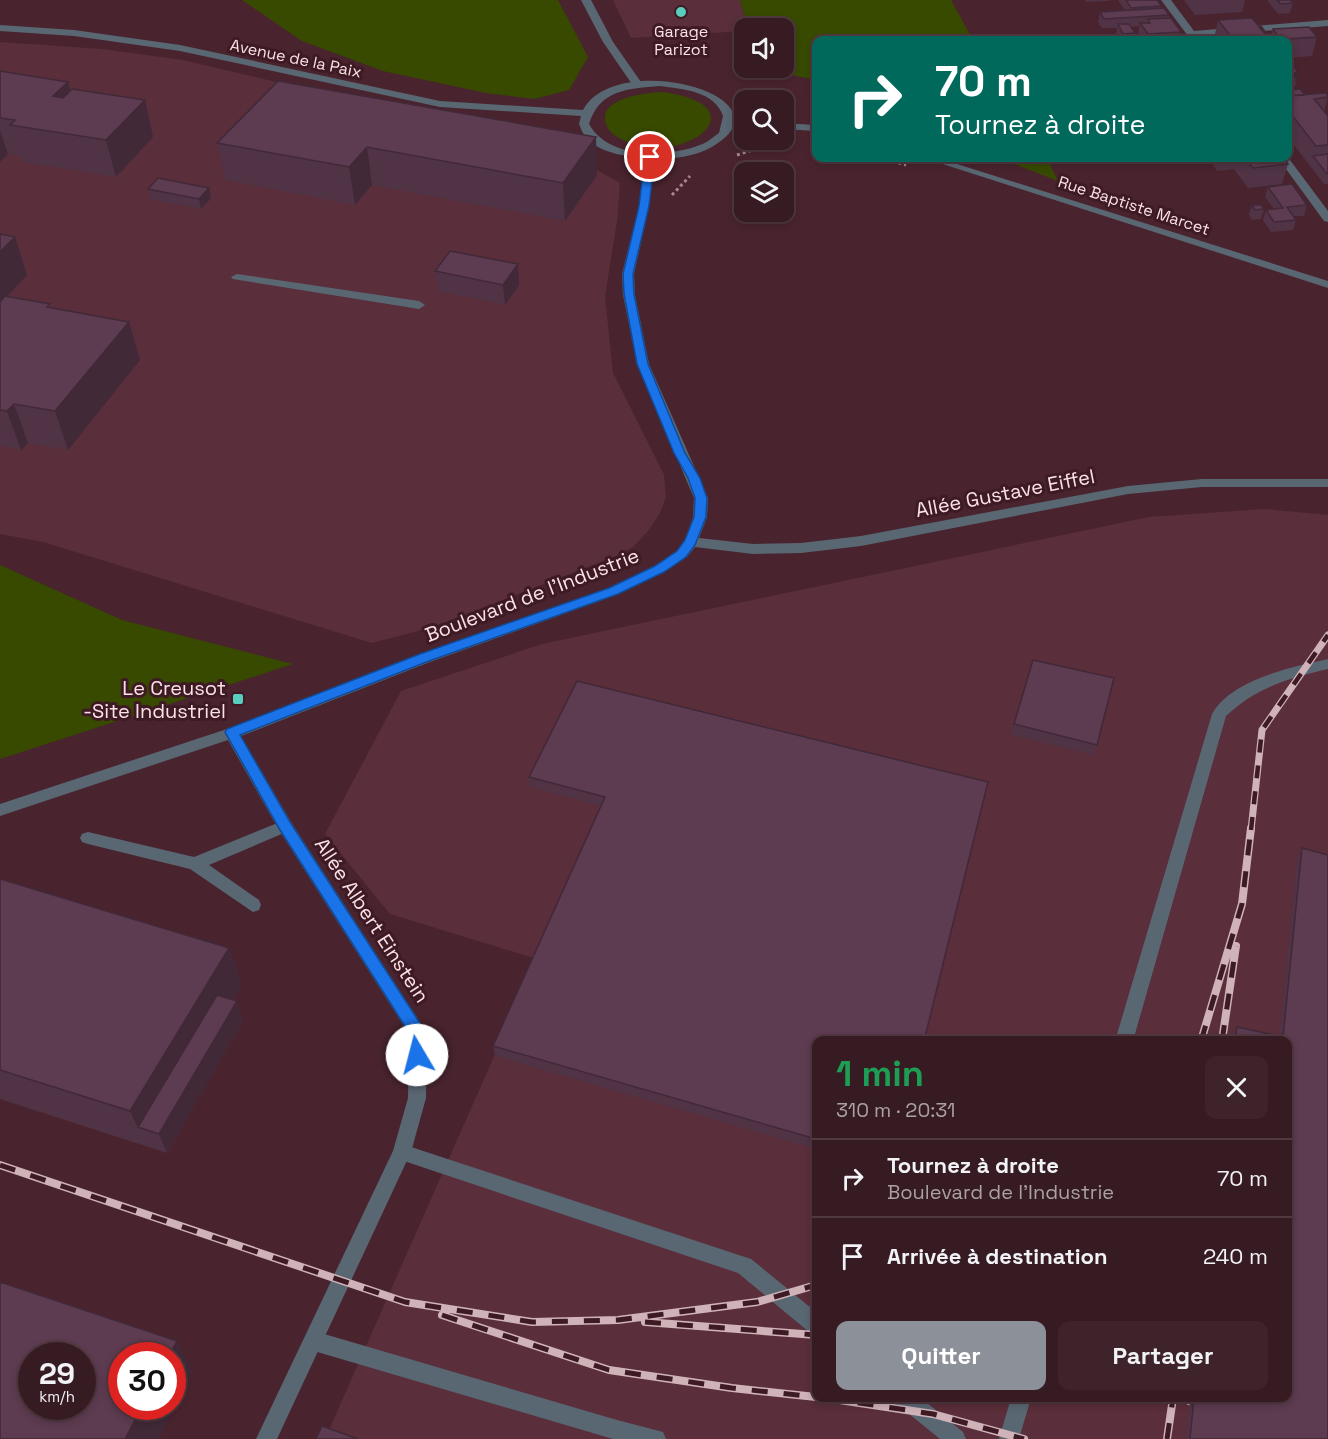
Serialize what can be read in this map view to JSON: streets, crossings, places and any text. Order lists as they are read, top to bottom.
{
  "streets": {
    "street": [
      "Avenue de la Paix",
      "Rue Baptiste Marcet",
      "Allée Gustave Eiffel",
      "Boulevard de l'Industrie",
      "Allée Albert Einstein"
    ]
  },
  "crossings": [
    ["Allée Gustave Eiffel", "Boulevard de l'Industrie"],
    ["Boulevard de l'Industrie", "Allée Albert Einstein"]
  ],
  "places": {
    "other": ["Garage Parizot"],
    "transit": ["Le Creusot -Site Industriel"]
  },
  "page": {
    "turn": ["70 m", "Tournez à droite"],
    "heading": ["1 min", "310 m · 20:31"],
    "list": [
      {
        "name": "Tournez à droite",
        "note": "Boulevard de l'Industrie",
        "value": "70 m"
      },
      {
        "name": "Arrivée à destination",
        "value": "240 m"
      }
    ],
    "buttons": ["Quitter", "Partager"],
    "speed": "29 km/h",
    "limit": "30"
  }
}
